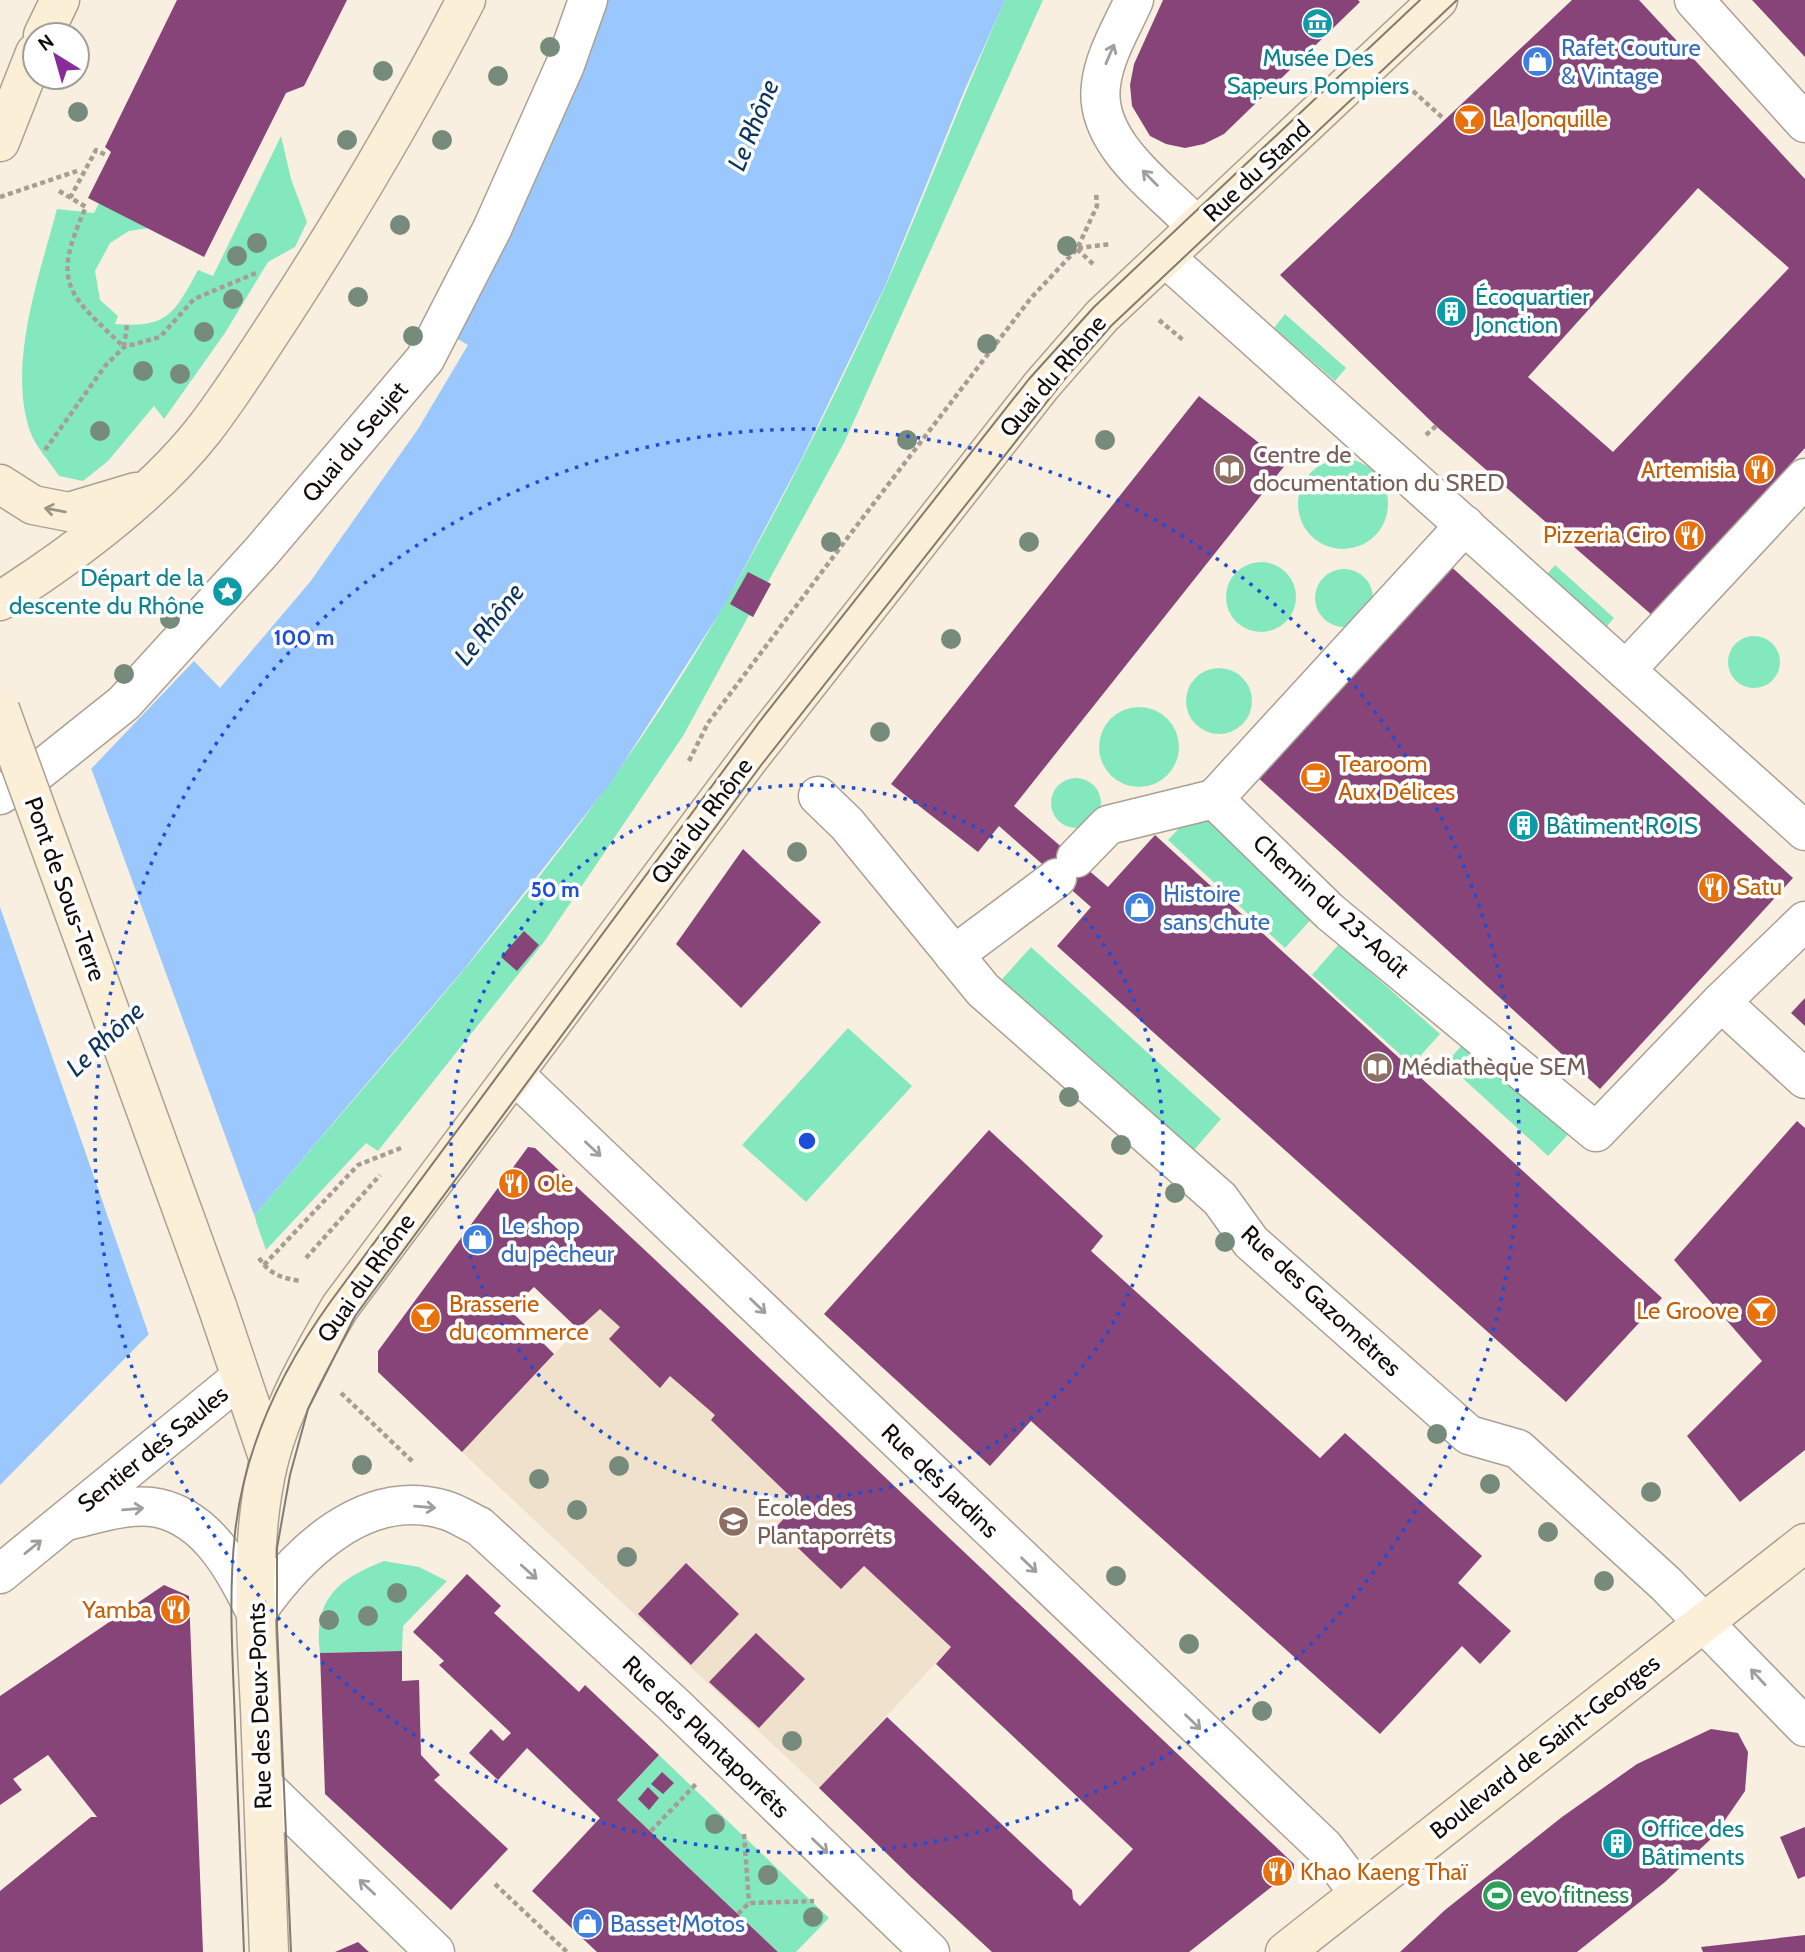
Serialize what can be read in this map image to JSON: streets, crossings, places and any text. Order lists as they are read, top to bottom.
{
  "streets": {
    "street": [
      "Rue du Stand",
      "Quai du Rhône",
      "Quai du Seujet",
      "Pont de Sous-Terre",
      "Chemin du 23-Août",
      "Rue des Gazomètres",
      "Sentier des Saules",
      "Rue des Jardins",
      "Rue des Deux-Ponts",
      "Rue des Plantaporrêts",
      "Boulevard de Saint-Georges"
    ]
  },
  "crossings": [
    ["Rue du Stand", "Quai du Rhône"],
    ["Quai du Rhône", "Pont de Sous-Terre"],
    ["Quai du Rhône", "Rue des Jardins"],
    ["Quai du Rhône", "Rue des Deux-Ponts"],
    ["Pont de Sous-Terre", "Sentier des Saules"],
    ["Pont de Sous-Terre", "Rue des Deux-Ponts"],
    ["Rue des Gazomètres", "Boulevard de Saint-Georges"],
    ["Sentier des Saules", "Rue des Deux-Ponts"],
    ["Sentier des Saules", "Rue des Plantaporrêts"],
    ["Rue des Jardins", "Boulevard de Saint-Georges"],
    ["Rue des Deux-Ponts", "Rue des Plantaporrêts"]
  ],
  "one_way": ["Rue des Jardins", "Rue des Plantaporrêts"],
  "water": ["Le Rhône"],
  "places": {
    "museum": ["Musée Des Sapeurs Pompiers"],
    "shop": [
      "Rafet Couture & Vintage",
      "Histoire sans chute",
      "Le shop du pêcheur",
      "Basset Motos"
    ],
    "bar": ["La Jonquille", "Le Groove", "Brasserie du commerce"],
    "building": ["Écoquartier Jonction", "Bâtiment ROIS", "Office des Bâtiments"],
    "library": ["Centre de documentation du SRED", "Médiathèque SEM"],
    "restaurant": [
      "Artemisia",
      "Pizzeria Ciro",
      "Satu",
      "Ole",
      "Yamba",
      "Khao Kaeng Thaï"
    ],
    "place": ["Départ de la descente du Rhône"],
    "cafe": ["Tearoom Aux Délices"],
    "school or university": ["Ecole des Plantaporrêts"],
    "sports": ["evo fitness"]
  },
  "north": "top left",
  "rings": ["100 m", "50 m"]
}
